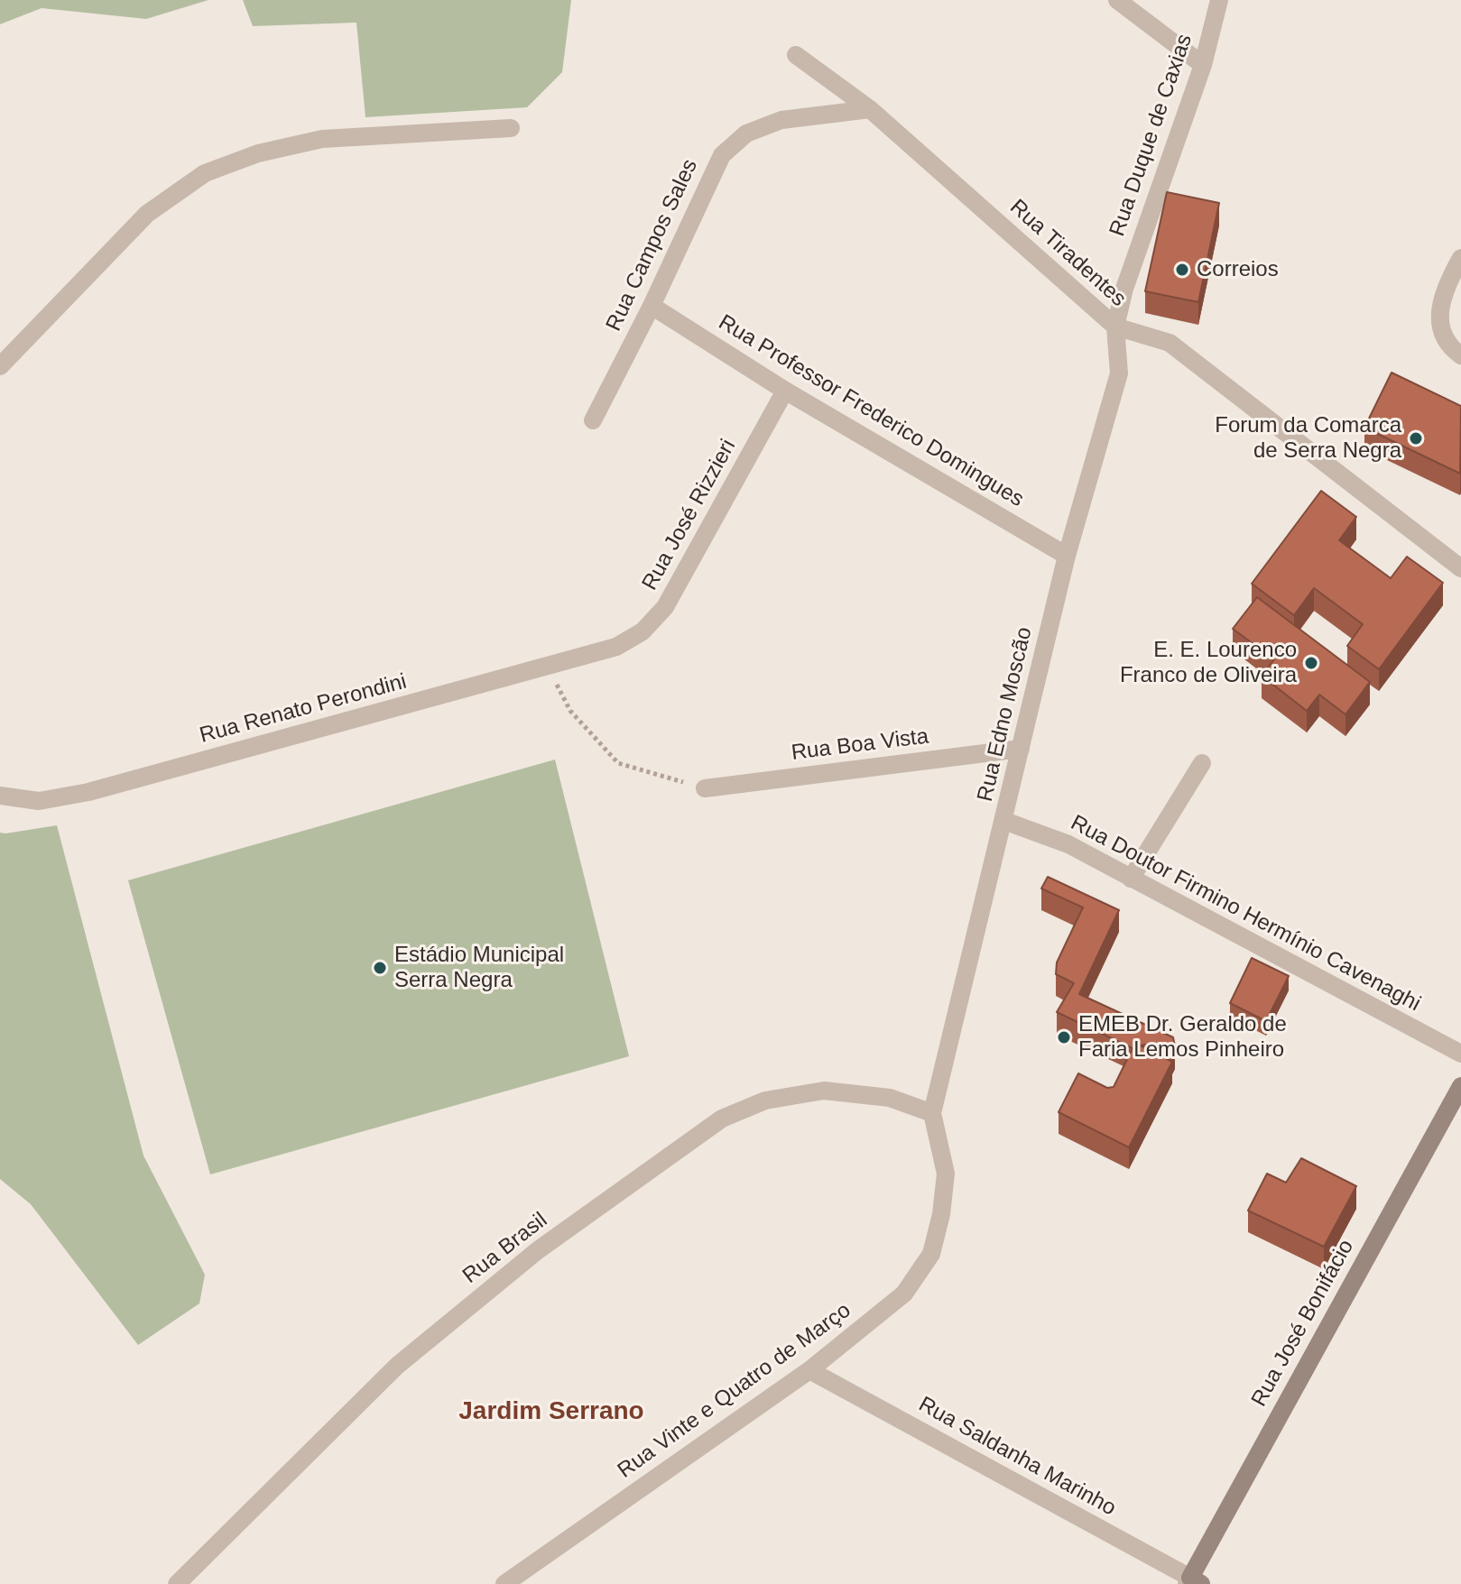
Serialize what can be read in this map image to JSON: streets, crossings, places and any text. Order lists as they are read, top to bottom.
{
  "streets": {
    "main road": ["Rua José Bonifácio"],
    "street": [
      "Rua Duque de Caxias",
      "Rua Campos Sales",
      "Rua Tiradentes",
      "Rua Professor Frederico Domingues",
      "Rua José Rizzieri",
      "Rua Renato Perondini",
      "Rua Edno Moscão",
      "Rua Boa Vista",
      "Rua Doutor Firmino Hermínio Cavenaghi",
      "Rua Brasil",
      "Rua Vinte e Quatro de Março",
      "Rua Saldanha Marinho"
    ]
  },
  "crossings": [
    ["Rua Duque de Caxias", "Rua Tiradentes"],
    ["Rua Duque de Caxias", "Rua Edno Moscão"],
    ["Rua Campos Sales", "Rua Tiradentes"],
    ["Rua Campos Sales", "Rua Professor Frederico Domingues"],
    ["Rua Tiradentes", "Rua Edno Moscão"],
    ["Rua Professor Frederico Domingues", "Rua José Rizzieri"],
    ["Rua Professor Frederico Domingues", "Rua Edno Moscão"],
    ["Rua José Rizzieri", "Rua Renato Perondini"],
    ["Rua Edno Moscão", "Rua Boa Vista"],
    ["Rua Edno Moscão", "Rua Doutor Firmino Hermínio Cavenaghi"],
    ["Rua Edno Moscão", "Rua Brasil"],
    ["Rua Edno Moscão", "Rua Vinte e Quatro de Março"],
    ["Rua Brasil", "Rua Vinte e Quatro de Março"],
    ["Rua José Bonifácio", "Rua Saldanha Marinho"],
    ["Rua Vinte e Quatro de Março", "Rua Saldanha Marinho"]
  ],
  "districts": ["Jardim Serrano"],
  "places": [
    "Correios",
    "Forum da Comarca de Serra Negra",
    "E. E. Lourenco Franco de Oliveira",
    "Estádio Municipal Serra Negra",
    "EMEB Dr. Geraldo de Faria Lemos Pinheiro"
  ]
}
